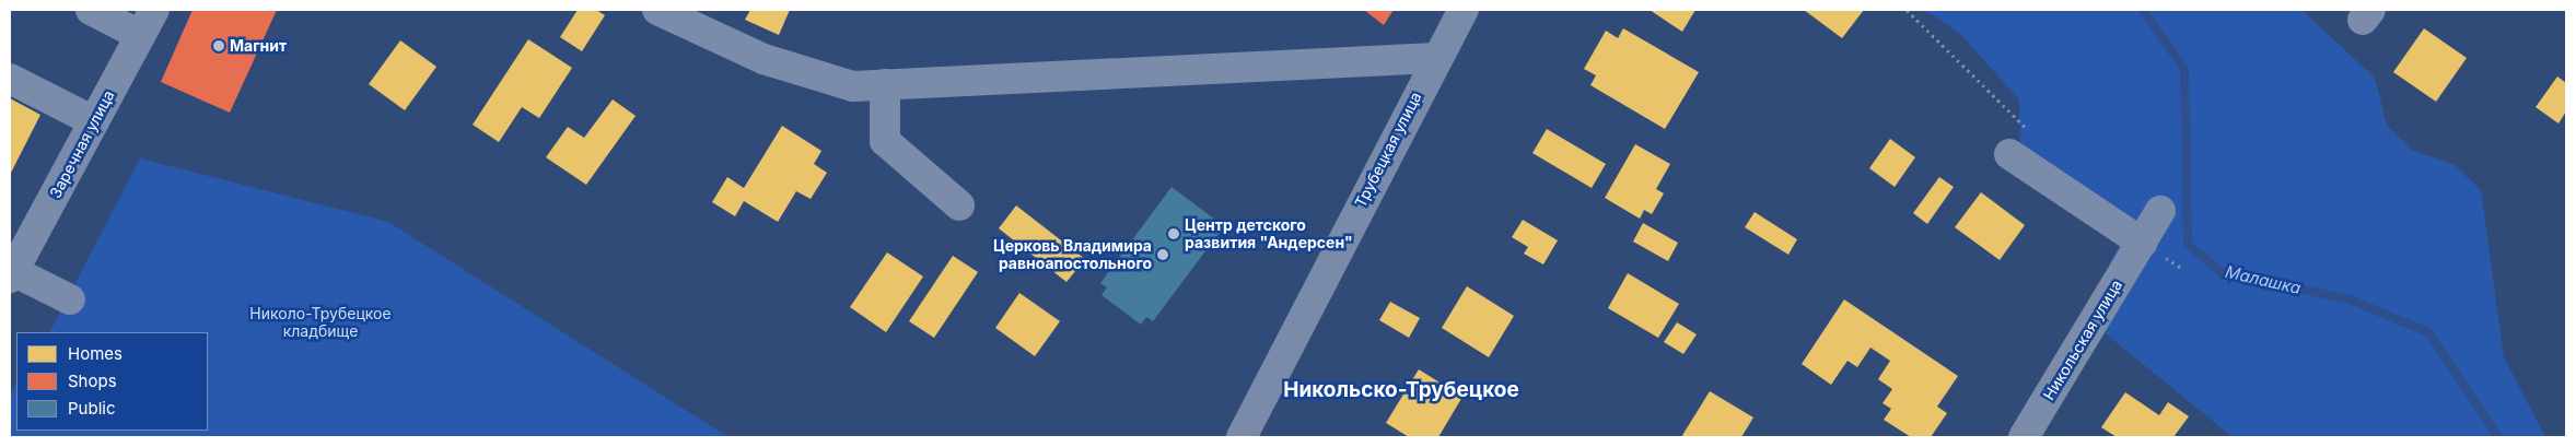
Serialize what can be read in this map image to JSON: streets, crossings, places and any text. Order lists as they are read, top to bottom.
{
  "streets": {
    "main road": ["Трубецкая улица"],
    "street": ["Заречная улица", "Никольская улица"]
  },
  "districts": ["Никольско-Трубецкое"],
  "water": ["Малашка"],
  "parks": ["Николо-Трубецкое кладбище"],
  "places": ["Магнит", "Центр детского развития \"Андерсен\"", "Церковь Владимира равноапостольного"],
  "legend": ["Homes", "Shops", "Public"]
}
